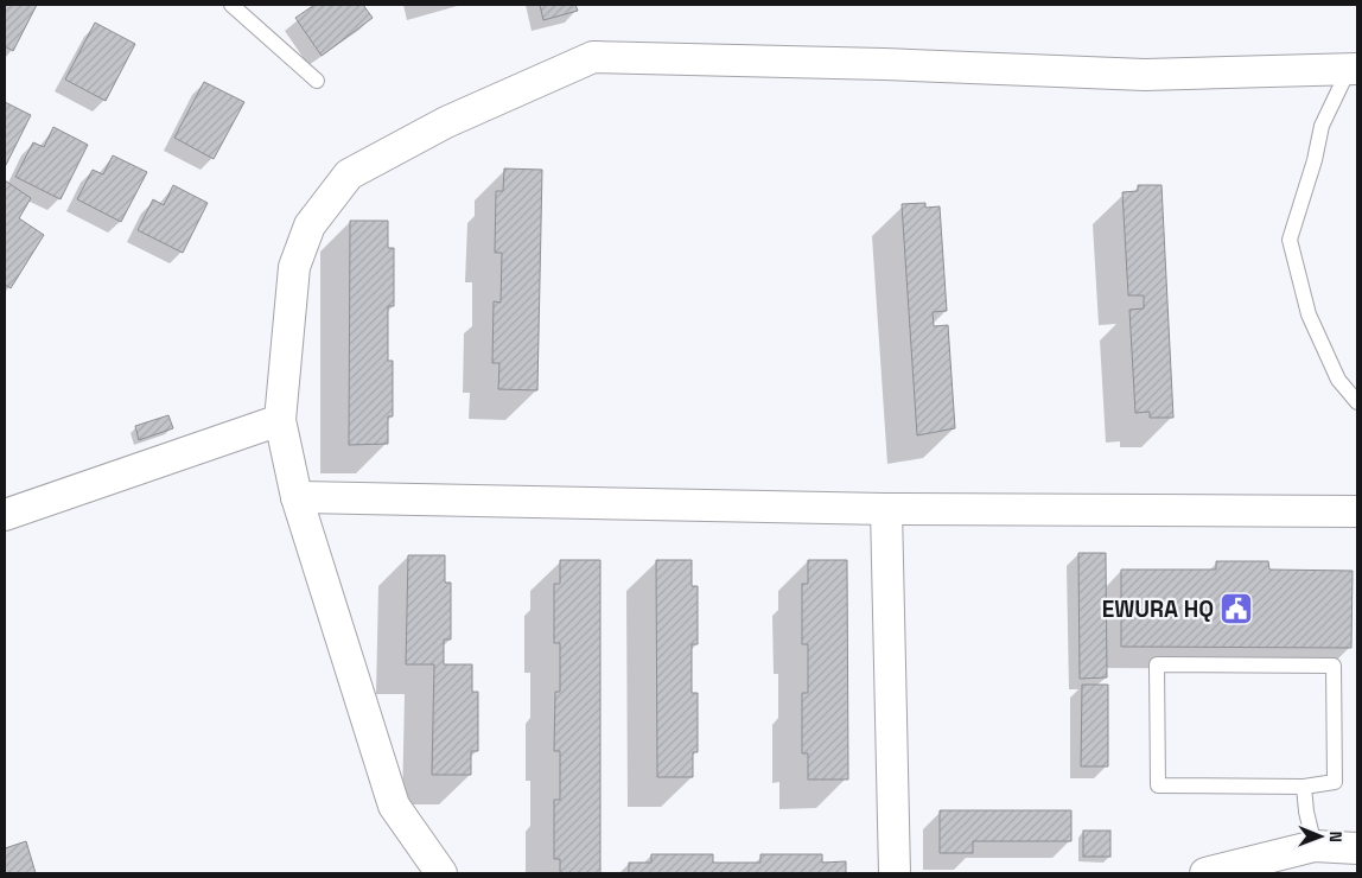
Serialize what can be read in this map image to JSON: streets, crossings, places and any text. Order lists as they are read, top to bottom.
{
  "places": {
    "public building": ["EWURA HQ"]
  },
  "north": "right"
}
